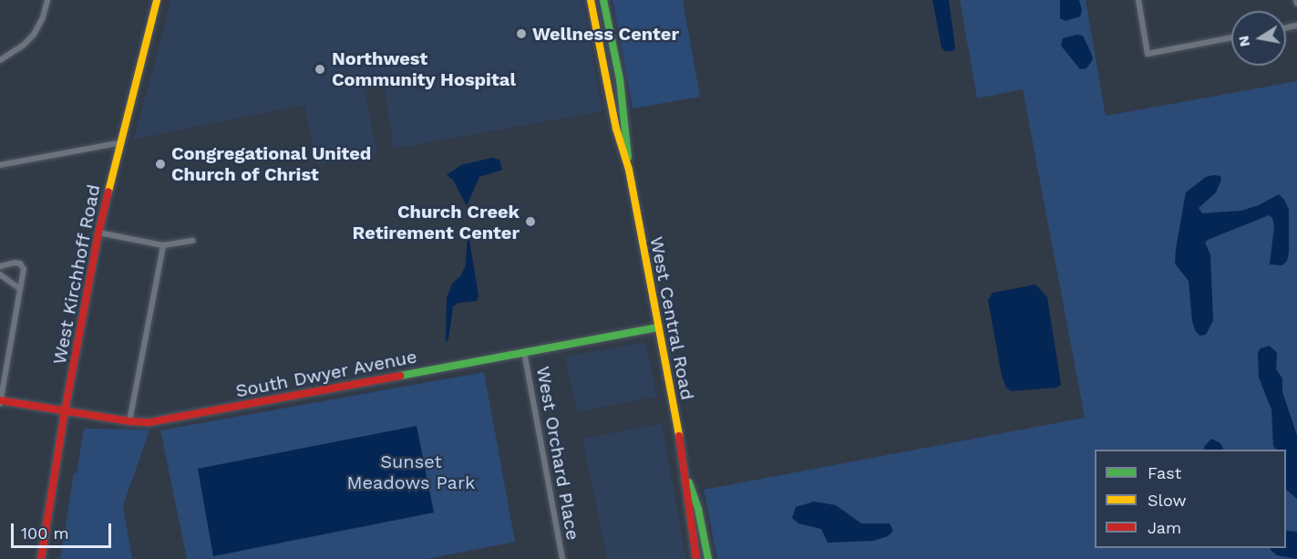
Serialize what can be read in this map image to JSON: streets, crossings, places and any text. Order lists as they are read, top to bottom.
{
  "streets": {
    "main road": ["West Kirchhoff Road", "West Central Road", "South Dwyer Avenue"],
    "street": ["West Orchard Place"]
  },
  "crossings": [
    ["West Kirchhoff Road", "South Dwyer Avenue"],
    ["West Central Road", "South Dwyer Avenue"],
    ["South Dwyer Avenue", "West Orchard Place"]
  ],
  "parks": ["Sunset Meadows Park"],
  "places": [
    "Wellness Center",
    "Northwest Community Hospital",
    "Congregational United Church of Christ",
    "Church Creek Retirement Center"
  ],
  "legend": ["Fast", "Slow", "Jam"],
  "scale_bar": "100 m",
  "north": "left"
}
